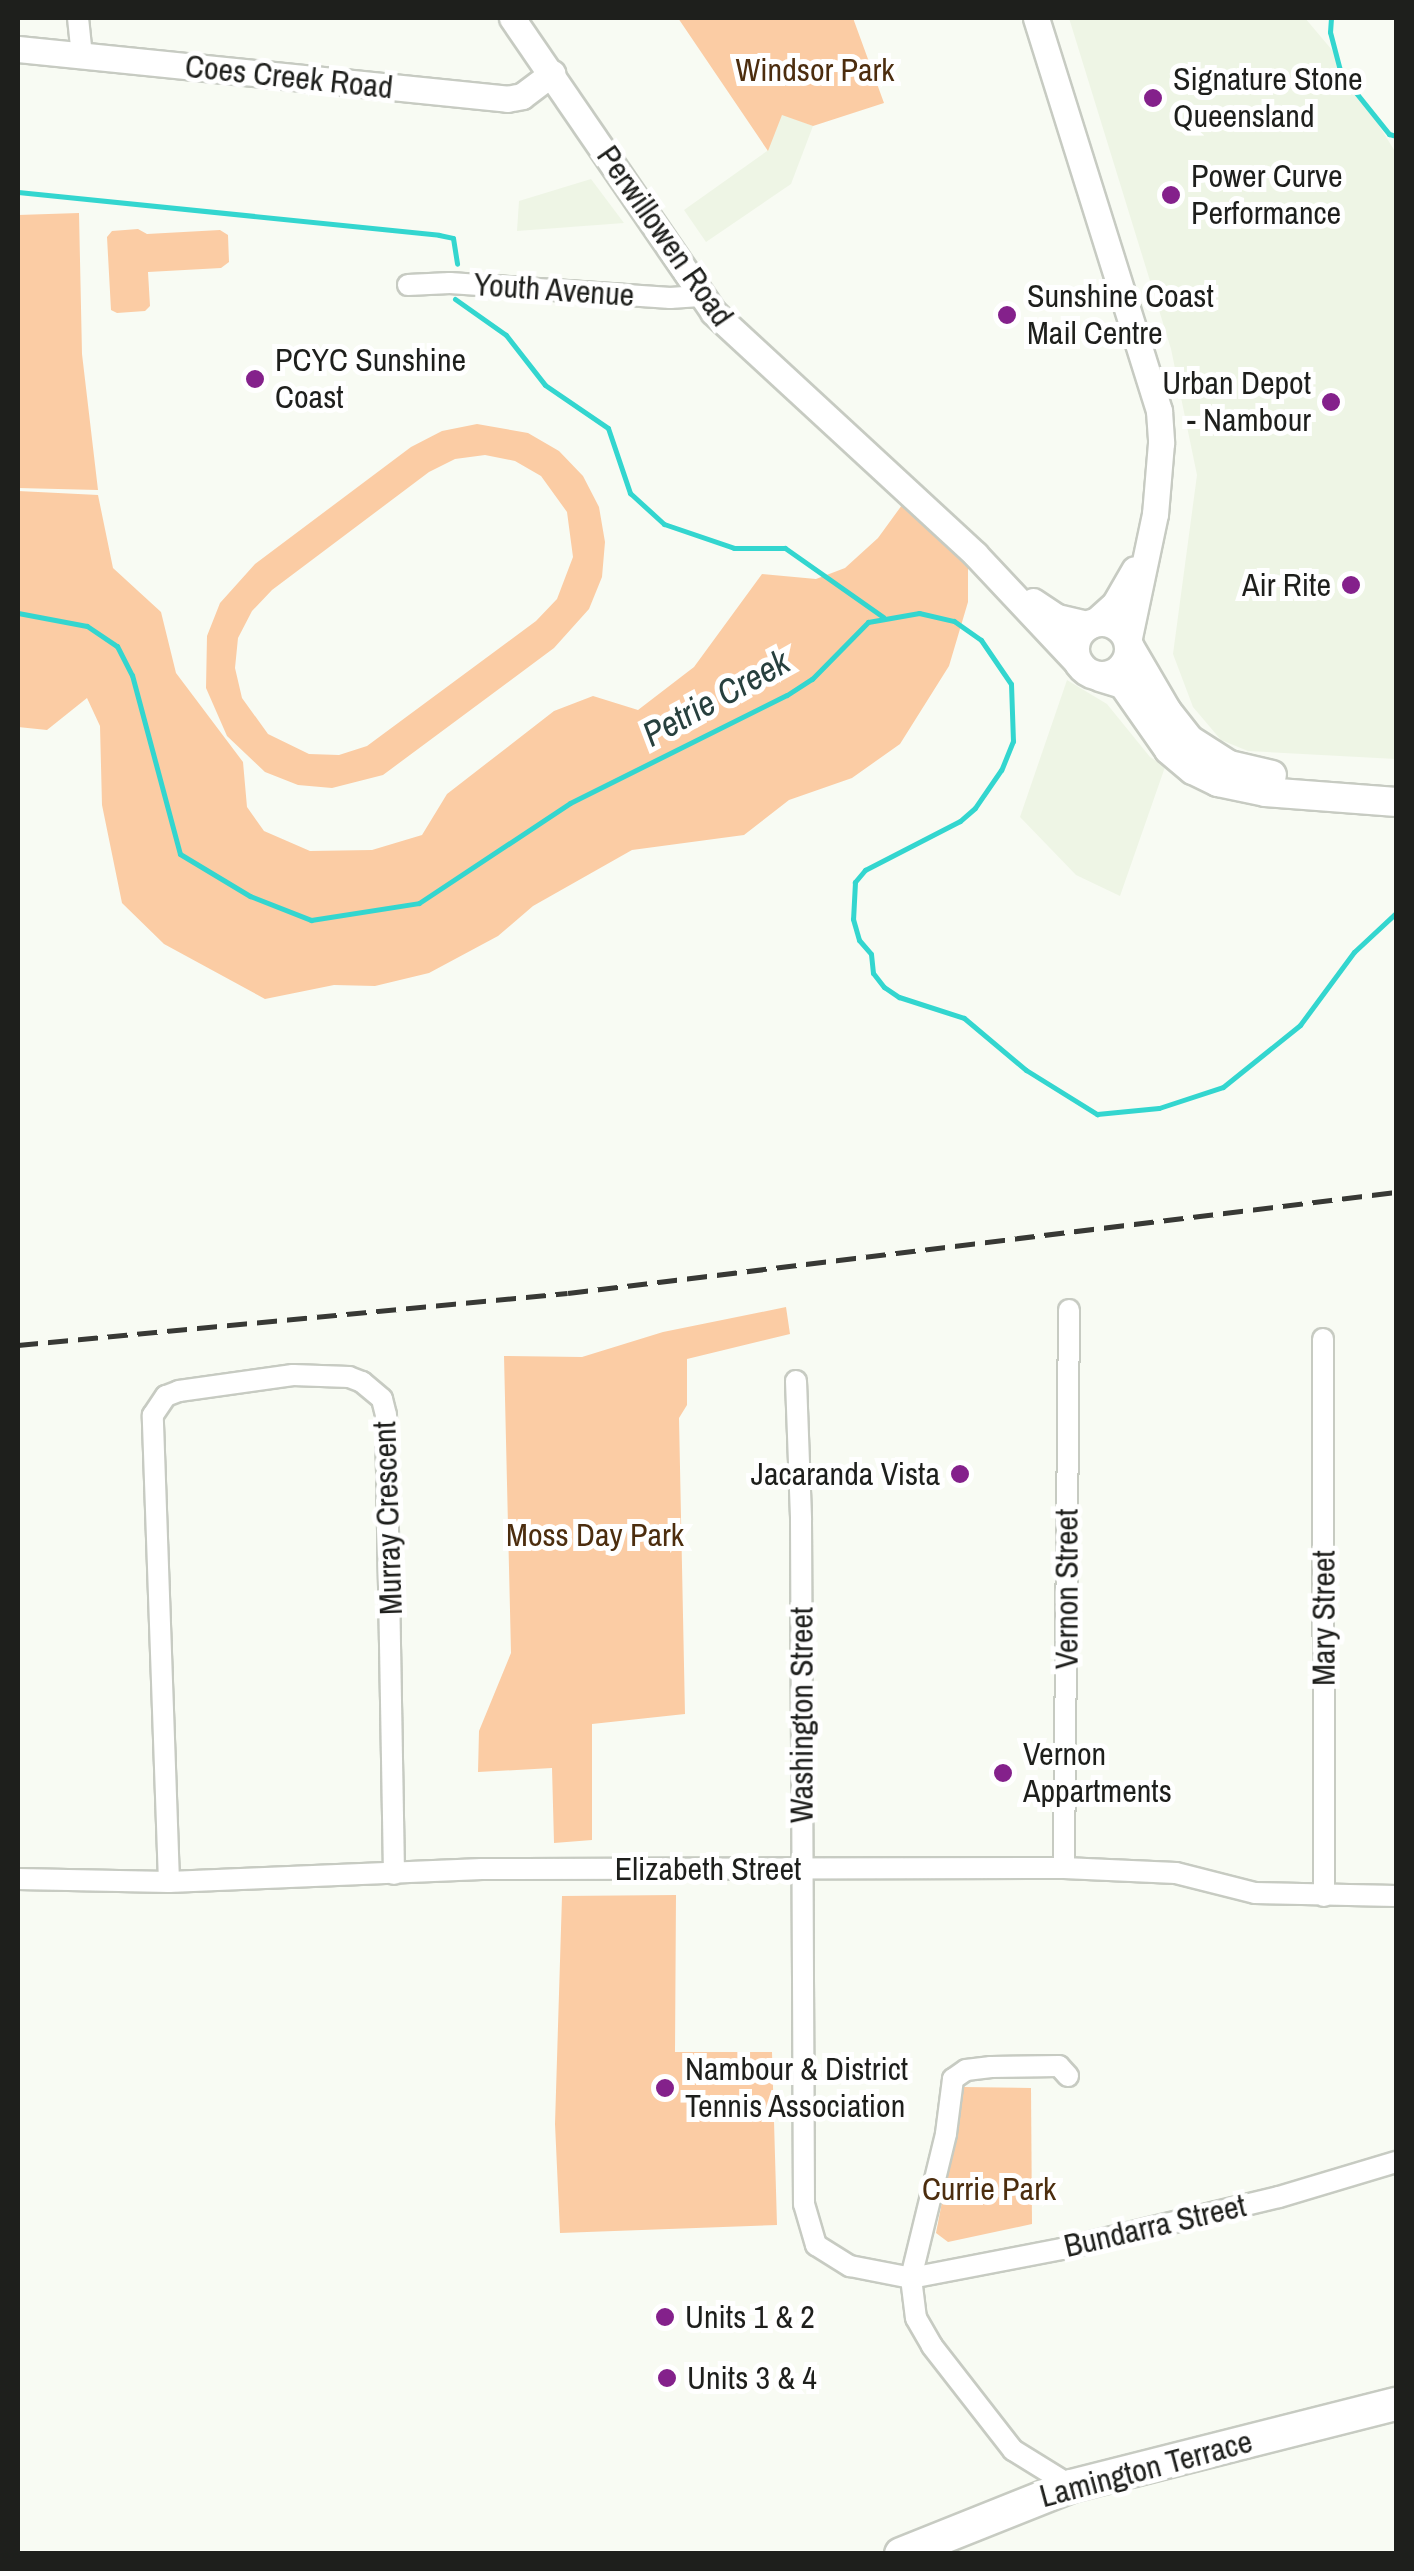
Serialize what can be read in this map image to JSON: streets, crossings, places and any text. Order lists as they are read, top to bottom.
{
  "streets": {
    "highway": ["Lamington Terrace"],
    "main road": ["Perwillowen Road"],
    "street": [
      "Coes Creek Road",
      "Youth Avenue",
      "Murray Crescent",
      "Vernon Street",
      "Mary Street",
      "Washington Street",
      "Elizabeth Street",
      "Bundarra Street"
    ]
  },
  "crossings": [
    ["Coes Creek Road", "Perwillowen Road"],
    ["Perwillowen Road", "Youth Avenue"],
    ["Murray Crescent", "Elizabeth Street"],
    ["Vernon Street", "Elizabeth Street"],
    ["Mary Street", "Elizabeth Street"],
    ["Washington Street", "Elizabeth Street"],
    ["Washington Street", "Bundarra Street"]
  ],
  "water": ["Petrie Creek"],
  "parks": ["Windsor Park", "Moss Day Park", "Currie Park"],
  "places": [
    "Signature Stone Queensland",
    "Power Curve Performance",
    "Sunshine Coast Mail Centre",
    "PCYC Sunshine Coast",
    "Urban Depot - Nambour",
    "Air Rite",
    "Jacaranda Vista",
    "Vernon Appartments",
    "Nambour & District Tennis Association",
    "Units 1 & 2",
    "Units 3 & 4"
  ]
}
